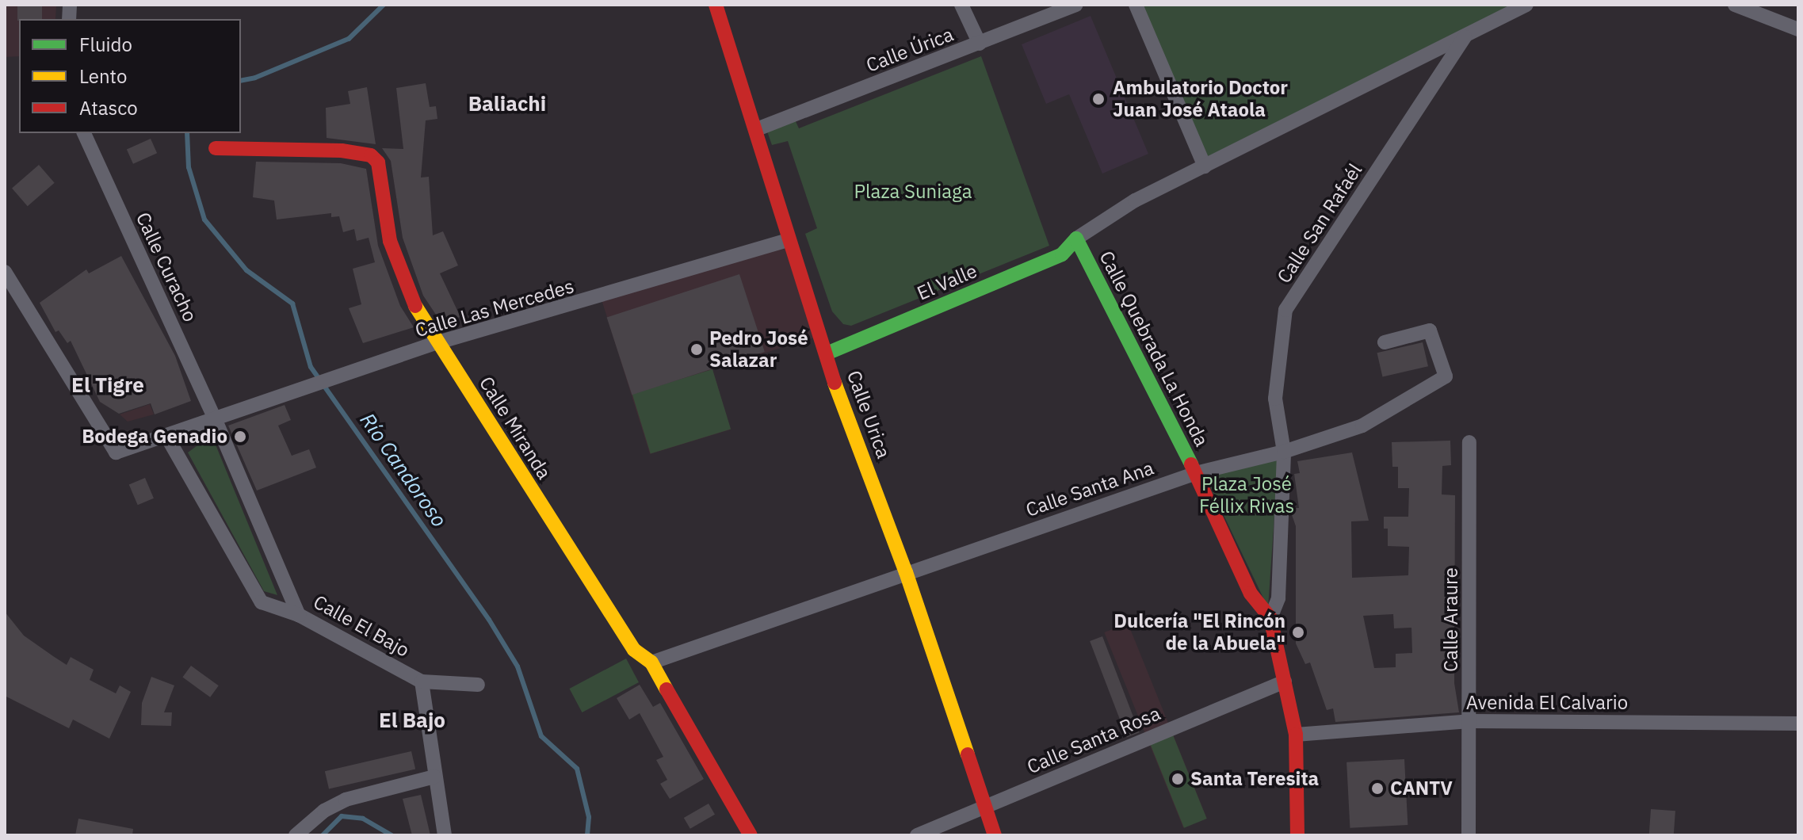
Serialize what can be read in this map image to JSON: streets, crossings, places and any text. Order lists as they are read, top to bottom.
{
  "streets": {
    "main road": [
      "El Valle",
      "Calle Quebrada La Honda",
      "Calle Urica",
      "Calle Miranda"
    ],
    "street": [
      "Calle Úrica",
      "Calle San Rafaél",
      "Calle Curacho",
      "Calle Las Mercedes",
      "Calle Santa Ana",
      "Calle Araure",
      "Calle El Bajo",
      "Avenida El Calvario",
      "Calle Santa Rosa"
    ]
  },
  "crossings": [
    ["Calle Úrica", "Calle Urica"],
    ["Calle San Rafaél", "El Valle"],
    ["Calle San Rafaél", "Calle Quebrada La Honda"],
    ["Calle San Rafaél", "Calle Santa Ana"],
    ["Calle Curacho", "Calle Las Mercedes"],
    ["Calle Curacho", "Calle El Bajo"],
    ["El Valle", "Calle Quebrada La Honda"],
    ["El Valle", "Calle Urica"],
    ["Calle Las Mercedes", "Calle Urica"],
    ["Calle Las Mercedes", "Calle Miranda"],
    ["Calle Las Mercedes", "Calle El Bajo"],
    ["Calle Quebrada La Honda", "Calle Santa Ana"],
    ["Calle Quebrada La Honda", "Avenida El Calvario"],
    ["Calle Quebrada La Honda", "Calle Santa Rosa"],
    ["Calle Urica", "Calle Santa Ana"],
    ["Calle Urica", "Calle Santa Rosa"],
    ["Calle Miranda", "Calle Santa Ana"],
    ["Calle Araure", "Avenida El Calvario"]
  ],
  "districts": ["Baliachi", "El Tigre", "El Bajo"],
  "water": ["Río Candoroso"],
  "parks": ["Plaza Suniaga", "Plaza José Féllix Rivas"],
  "places": [
    "Ambulatorio Doctor Juan José Ataola",
    "Pedro José Salazar",
    "Bodega Genadio",
    "Dulcería \"El Rincón de la Abuela\"",
    "Santa Teresita",
    "CANTV"
  ],
  "legend": ["Fluido", "Lento", "Atasco"]
}
